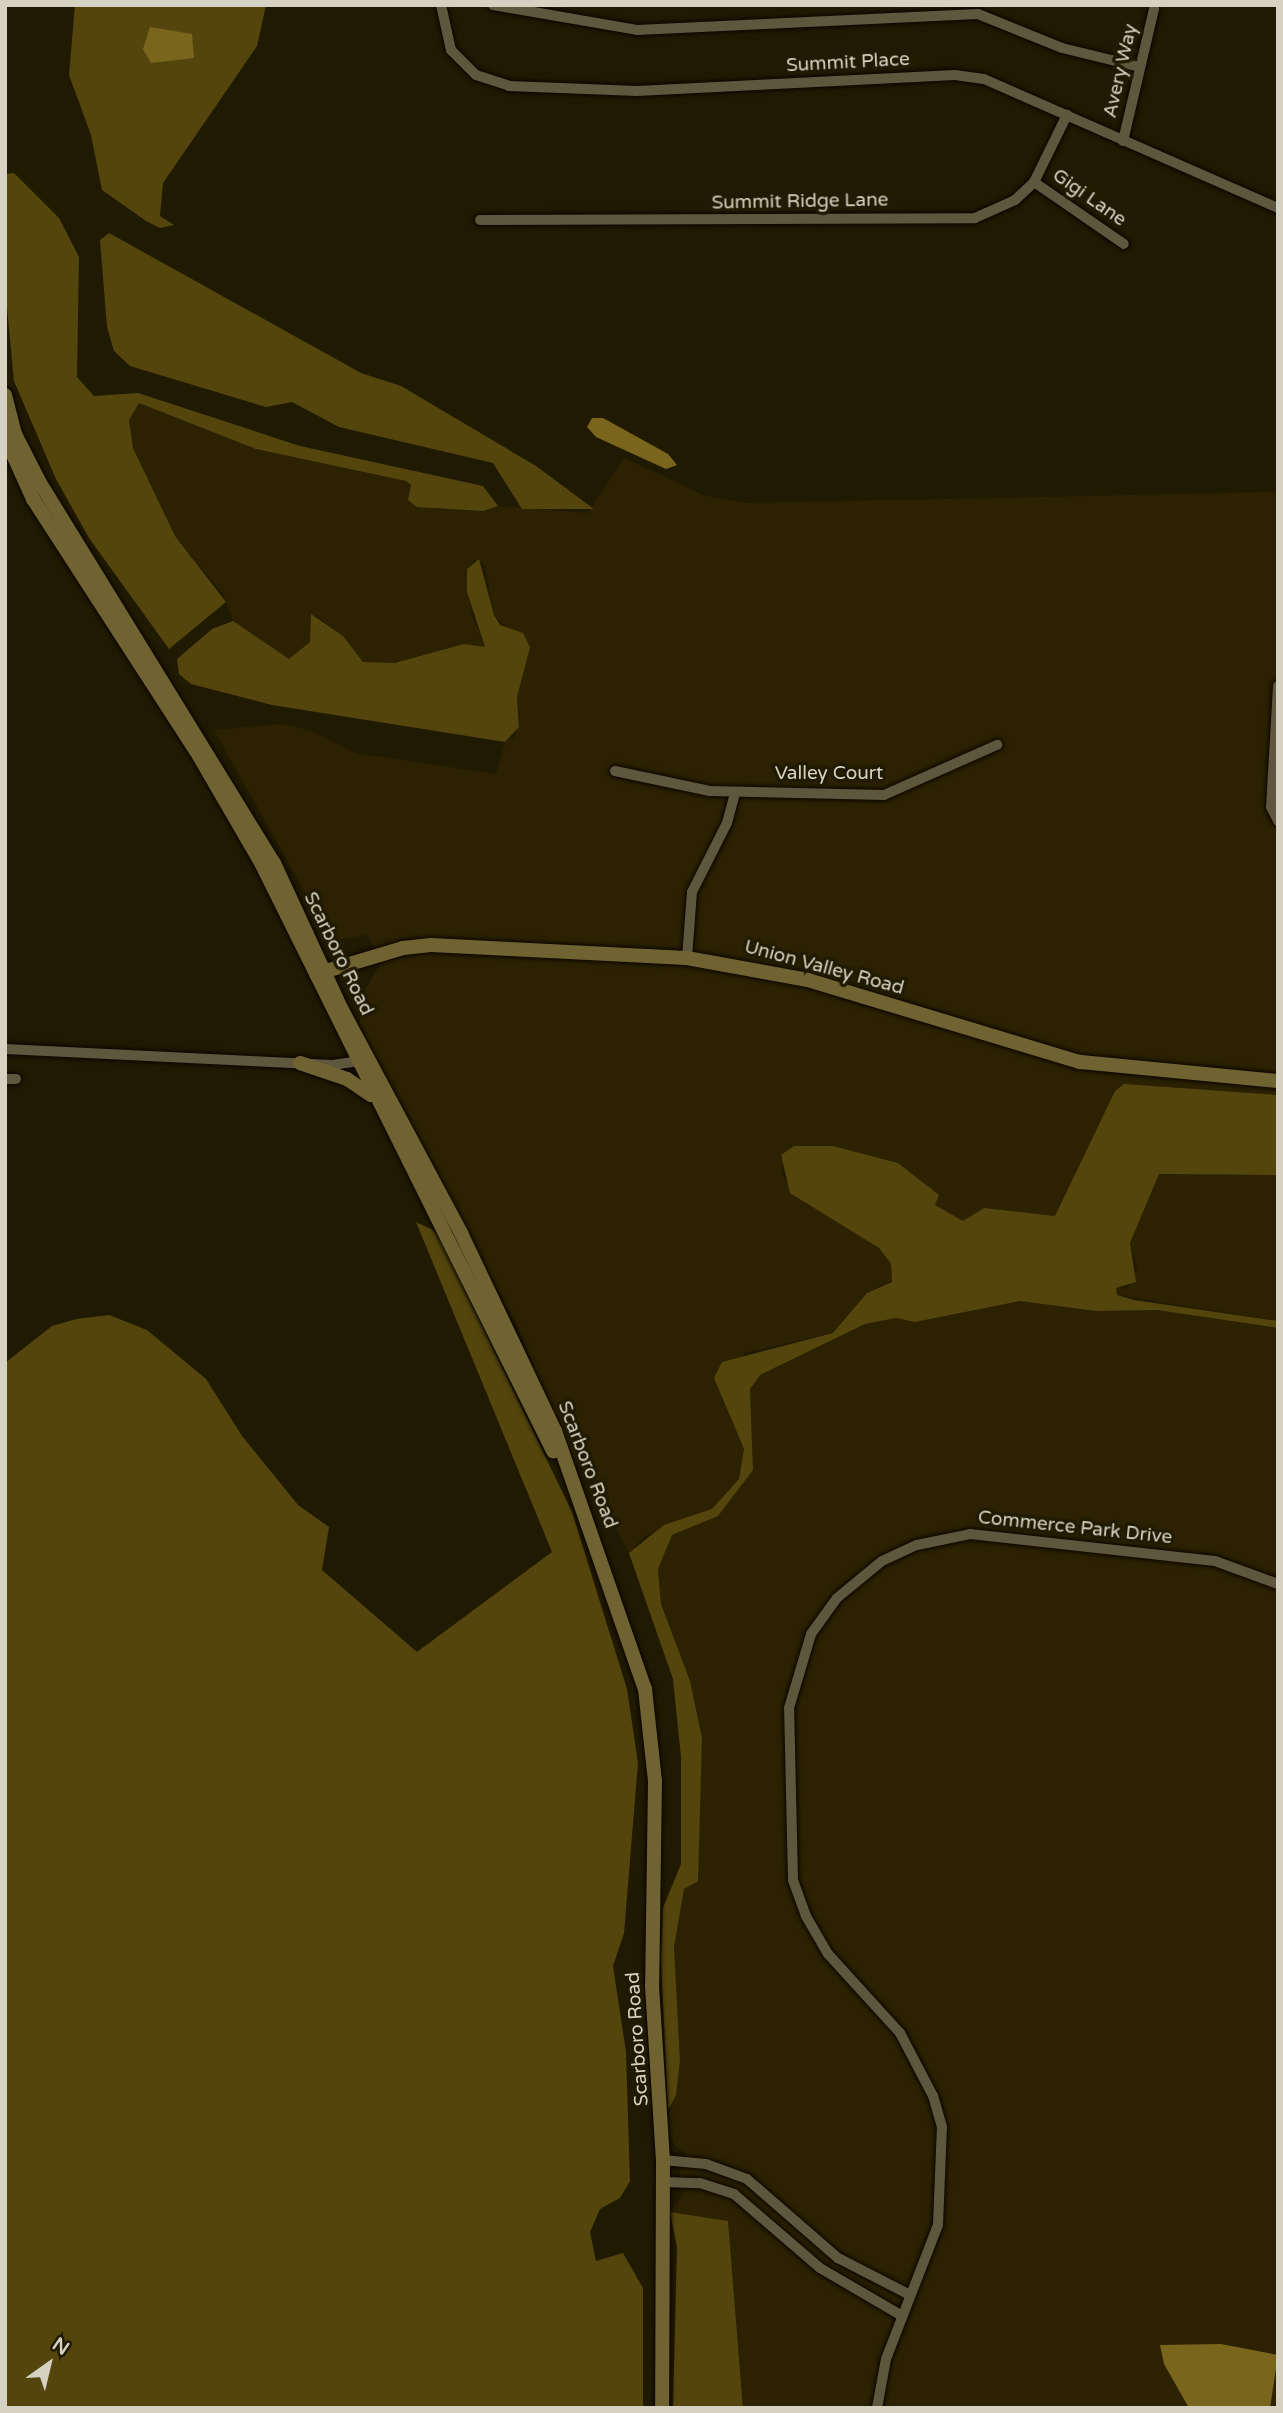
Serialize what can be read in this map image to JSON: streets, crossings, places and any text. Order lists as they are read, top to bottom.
{
  "streets": {
    "main road": ["Scarboro Road", "Union Valley Road"],
    "street": [
      "Summit Place",
      "Avery Way",
      "Gigi Lane",
      "Summit Ridge Lane",
      "Valley Court",
      "Commerce Park Drive"
    ]
  },
  "crossings": [
    ["Summit Place", "Avery Way"],
    ["Summit Place", "Summit Ridge Lane"],
    ["Gigi Lane", "Summit Ridge Lane"],
    ["Scarboro Road", "Union Valley Road"]
  ],
  "north": "top right"
}
